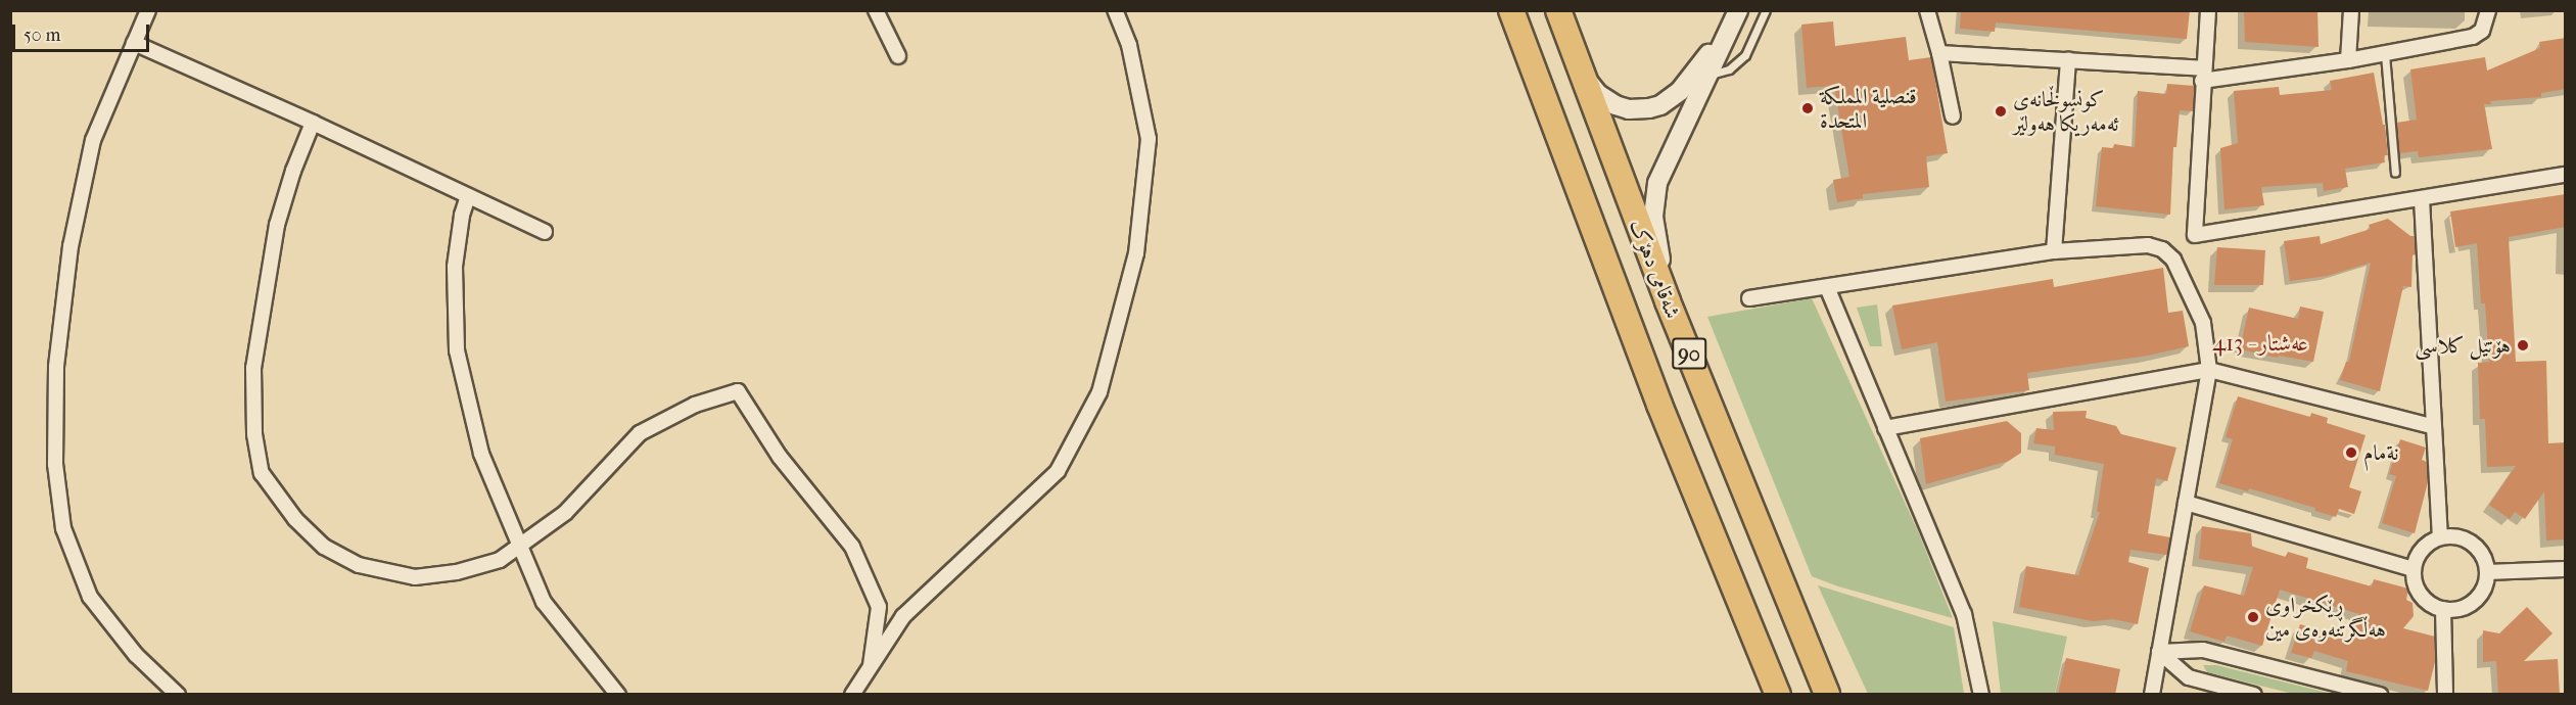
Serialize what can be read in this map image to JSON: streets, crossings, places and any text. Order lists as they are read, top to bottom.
{
  "streets": {
    "highway": ["شەقامی دهۆک", "90"]
  },
  "districts": ["عه‌شتار - 413"],
  "places": [
    "قنصلية المملكة المتحدة",
    "کونسوڵخانەی ئەمەریکا هەولێر",
    "هۆتێل کلاسی",
    "نةمام",
    "ڕێکخراوی هەڵگرتنەوەی مین"
  ],
  "scale_bar": "50 m"
}
